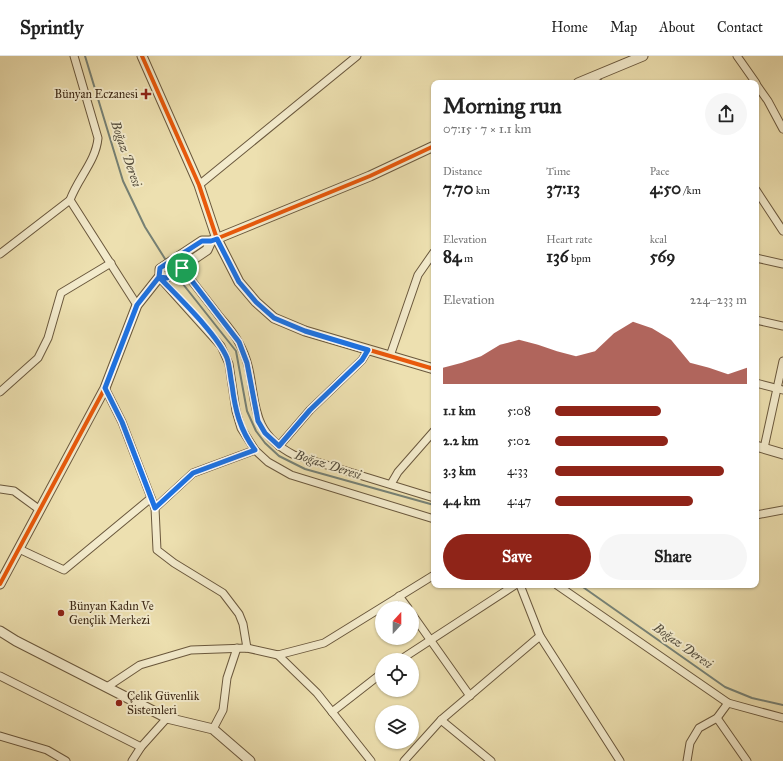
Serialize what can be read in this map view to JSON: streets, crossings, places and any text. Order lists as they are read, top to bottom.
{
  "water": ["Boğaz Deresi"],
  "places": {
    "health": ["Bünyan Eczanesi"],
    "other": ["Bünyan Kadın Ve Gençlik Merkezi", "Çelik Güvenlik Sistemleri"]
  },
  "north": "top",
  "page": {
    "header": "Sprintly",
    "nav": [
      "Home",
      "Map",
      "About",
      "Contact"
    ],
    "heading": ["Morning run", "07:15 · 7 × 1.1 km"],
    "stats": [
      ["Distance", "7.70 km"],
      ["Time", "37:13"],
      ["Pace", "4:50 /km"],
      ["Elevation", "84 m"],
      ["Heart rate", "136 bpm"],
      ["kcal", "569"]
    ],
    "chart": ["Elevation", "224–233 m"],
    "list": [
      {
        "name": "1.1 km",
        "note": "5:08"
      },
      {
        "name": "2.2 km",
        "note": "5:02"
      },
      {
        "name": "3.3 km",
        "note": "4:33"
      },
      {
        "name": "4.4 km",
        "note": "4:47"
      }
    ],
    "buttons": ["Save", "Share"]
  }
}
